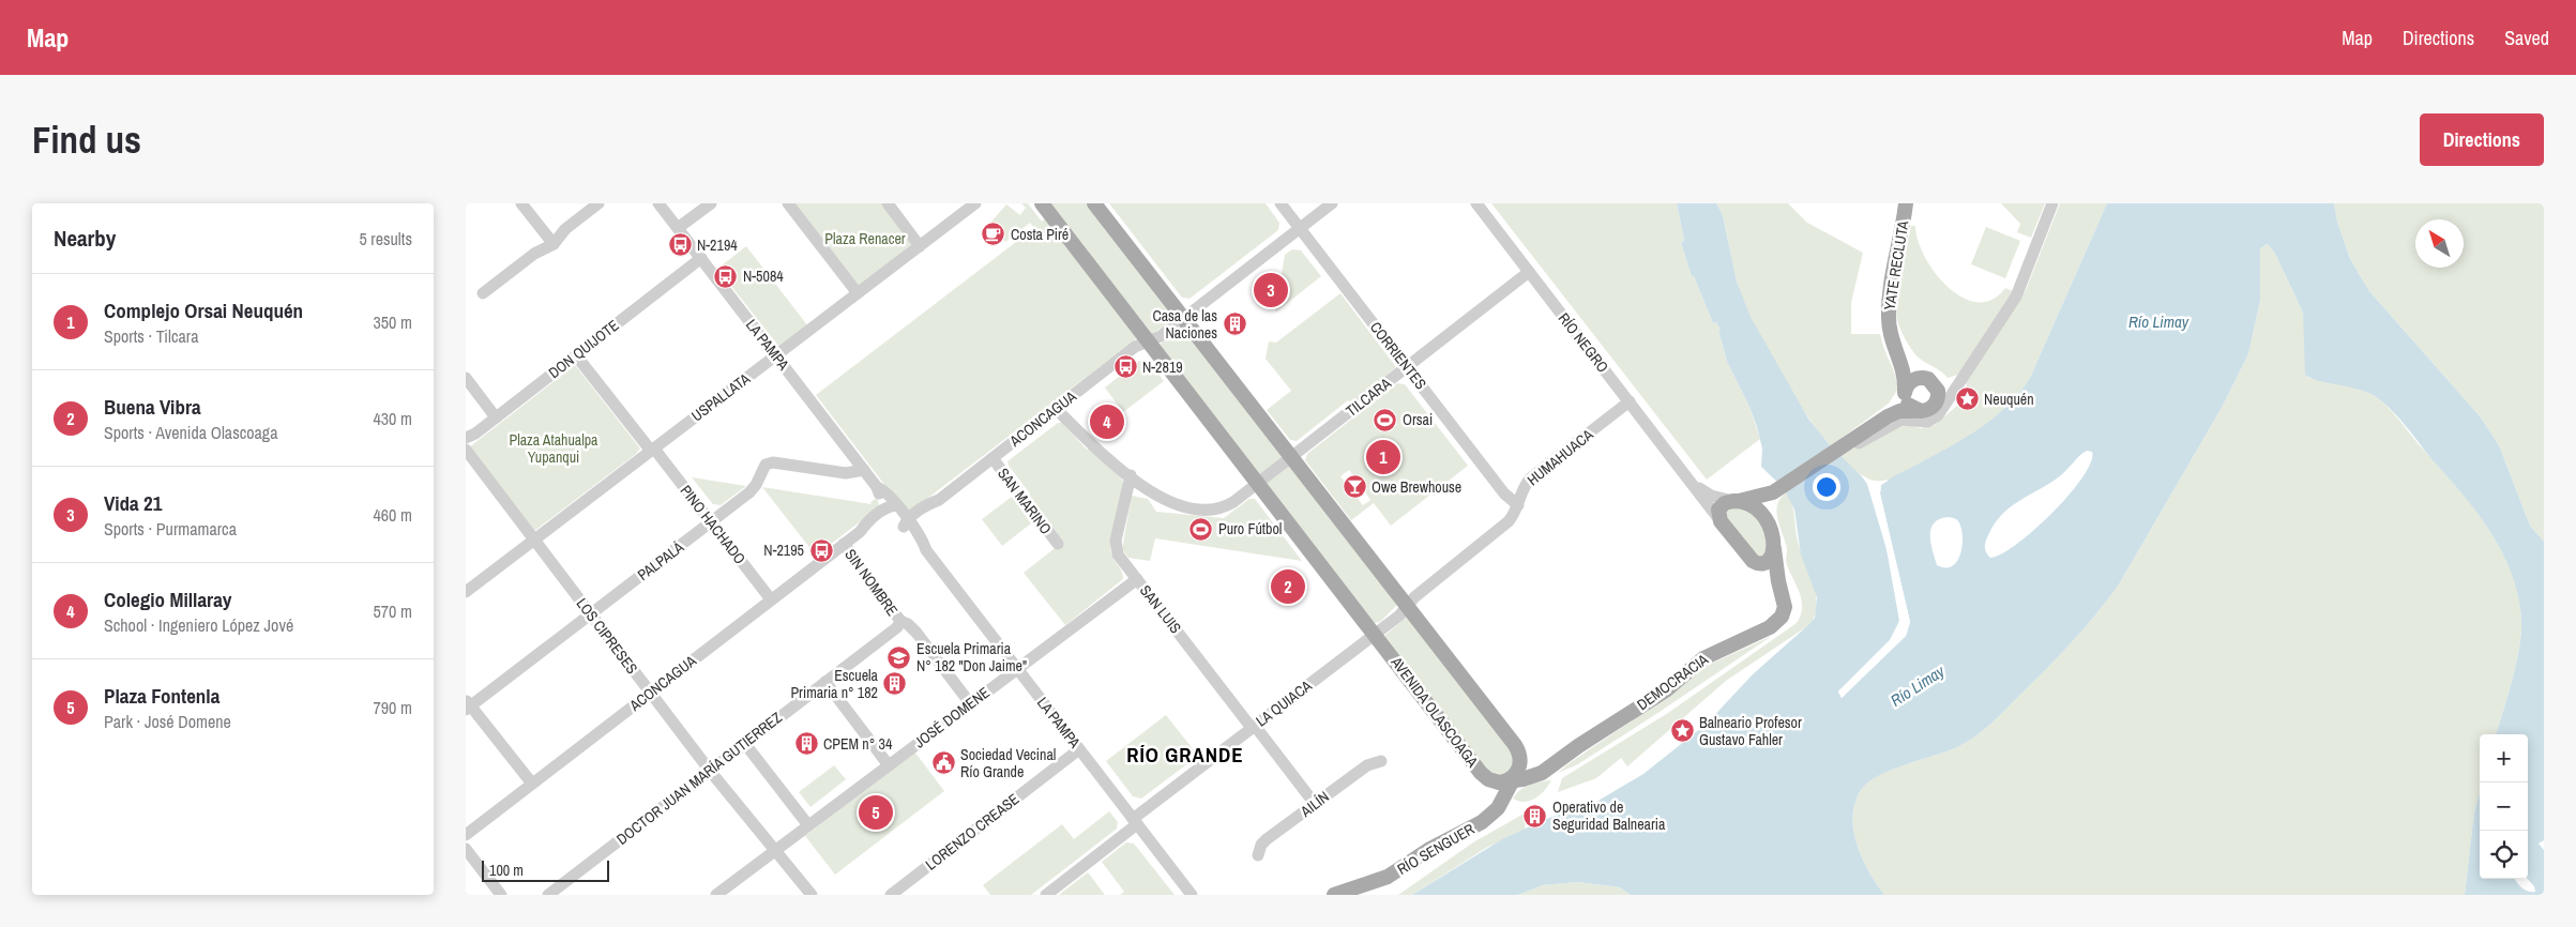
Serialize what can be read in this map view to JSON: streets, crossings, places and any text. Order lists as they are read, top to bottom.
{
  "streets": {
    "main road": [
      "YATE RECLUTA",
      "RÍO NEGRO",
      "DEMOCRACIA",
      "AVENIDA OLASCOAGA",
      "RÍO SENGUER"
    ],
    "street": [
      "LA PAMPA",
      "DON QUIJOTE",
      "CORRIENTES",
      "USPALLATA",
      "TILCARA",
      "ACONCAGUA",
      "HUMAHUACA",
      "SAN MARINO",
      "PINO HACHADO",
      "PALPALÁ",
      "SIN NOMBRE",
      "SAN LUIS",
      "LOS CIPRESES",
      "LA QUIACA",
      "JOSÉ DOMENE",
      "DOCTOR JUAN MARÍA GUTIERREZ",
      "AILÍN",
      "LORENZO CREASE"
    ]
  },
  "crossings": [
    ["YATE RECLUTA", "RÍO NEGRO"],
    ["RÍO NEGRO", "TILCARA"],
    ["RÍO NEGRO", "HUMAHUACA"],
    ["RÍO NEGRO", "DEMOCRACIA"],
    ["LA PAMPA", "DON QUIJOTE"],
    ["LA PAMPA", "USPALLATA"],
    ["LA PAMPA", "ACONCAGUA"],
    ["LA PAMPA", "PALPALÁ"],
    ["LA PAMPA", "LA QUIACA"],
    ["LA PAMPA", "JOSÉ DOMENE"],
    ["LA PAMPA", "LORENZO CREASE"],
    ["DON QUIJOTE", "PINO HACHADO"],
    ["CORRIENTES", "TILCARA"],
    ["CORRIENTES", "ACONCAGUA"],
    ["CORRIENTES", "HUMAHUACA"],
    ["USPALLATA", "PINO HACHADO"],
    ["USPALLATA", "LOS CIPRESES"],
    ["TILCARA", "ACONCAGUA"],
    ["TILCARA", "SAN LUIS"],
    ["TILCARA", "AVENIDA OLASCOAGA"],
    ["ACONCAGUA", "SAN MARINO"],
    ["ACONCAGUA", "PINO HACHADO"],
    ["ACONCAGUA", "SIN NOMBRE"],
    ["ACONCAGUA", "LOS CIPRESES"],
    ["ACONCAGUA", "AVENIDA OLASCOAGA"],
    ["HUMAHUACA", "LA QUIACA"],
    ["PINO HACHADO", "PALPALÁ"],
    ["PALPALÁ", "LOS CIPRESES"],
    ["SIN NOMBRE", "JOSÉ DOMENE"],
    ["SIN NOMBRE", "DOCTOR JUAN MARÍA GUTIERREZ"],
    ["SAN LUIS", "LA QUIACA"],
    ["SAN LUIS", "JOSÉ DOMENE"],
    ["SAN LUIS", "AILÍN"],
    ["LOS CIPRESES", "JOSÉ DOMENE"],
    ["LOS CIPRESES", "DOCTOR JUAN MARÍA GUTIERREZ"],
    ["DEMOCRACIA", "AVENIDA OLASCOAGA"],
    ["DEMOCRACIA", "RÍO SENGUER"],
    ["LA QUIACA", "AVENIDA OLASCOAGA"],
    ["AVENIDA OLASCOAGA", "RÍO SENGUER"]
  ],
  "districts": ["RÍO GRANDE"],
  "water": ["Río Limay"],
  "parks": ["Plaza Renacer", "Plaza Atahualpa Yupanqui"],
  "places": {
    "cafe": ["Costa Piré"],
    "bus stop": [
      "N-2194",
      "N-5084",
      "N-2819",
      "N-2195"
    ],
    "building": [
      "Casa de las Naciones",
      "Escuela Primaria n° 182",
      "CPEM n° 34",
      "Operativo de Seguridad Balnearia"
    ],
    "place": ["Neuquén", "Balneario Profesor Gustavo Fahler"],
    "sports": ["Orsai", "Puro Fútbol"],
    "bar": ["Owe Brewhouse"],
    "school or university": ["Escuela Primaria N° 182 \"Don Jaime\""],
    "public building": ["Sociedad Vecinal Río Grande"]
  },
  "scale_bar": "100 m",
  "north": "top left",
  "page": {
    "header": "Map",
    "nav": ["Map", "Directions", "Saved"],
    "buttons": "Directions",
    "title": "Find us",
    "heading": ["Nearby", "5 results"],
    "pins": [
      "3",
      "4",
      "1",
      "2",
      "5"
    ],
    "list": [
      {
        "mark": "1",
        "name": "Complejo Orsai Neuquén",
        "note": "Sports · Tilcara",
        "value": "350 m"
      },
      {
        "mark": "2",
        "name": "Buena Vibra",
        "note": "Sports · Avenida Olascoaga",
        "value": "430 m"
      },
      {
        "mark": "3",
        "name": "Vida 21",
        "note": "Sports · Purmamarca",
        "value": "460 m"
      },
      {
        "mark": "4",
        "name": "Colegio Millaray",
        "note": "School · Ingeniero López Jové",
        "value": "570 m"
      },
      {
        "mark": "5",
        "name": "Plaza Fontenla",
        "note": "Park · José Domene",
        "value": "790 m"
      }
    ],
    "map_buttons": ["+", "−"],
    "scale": "100 m"
  }
}
